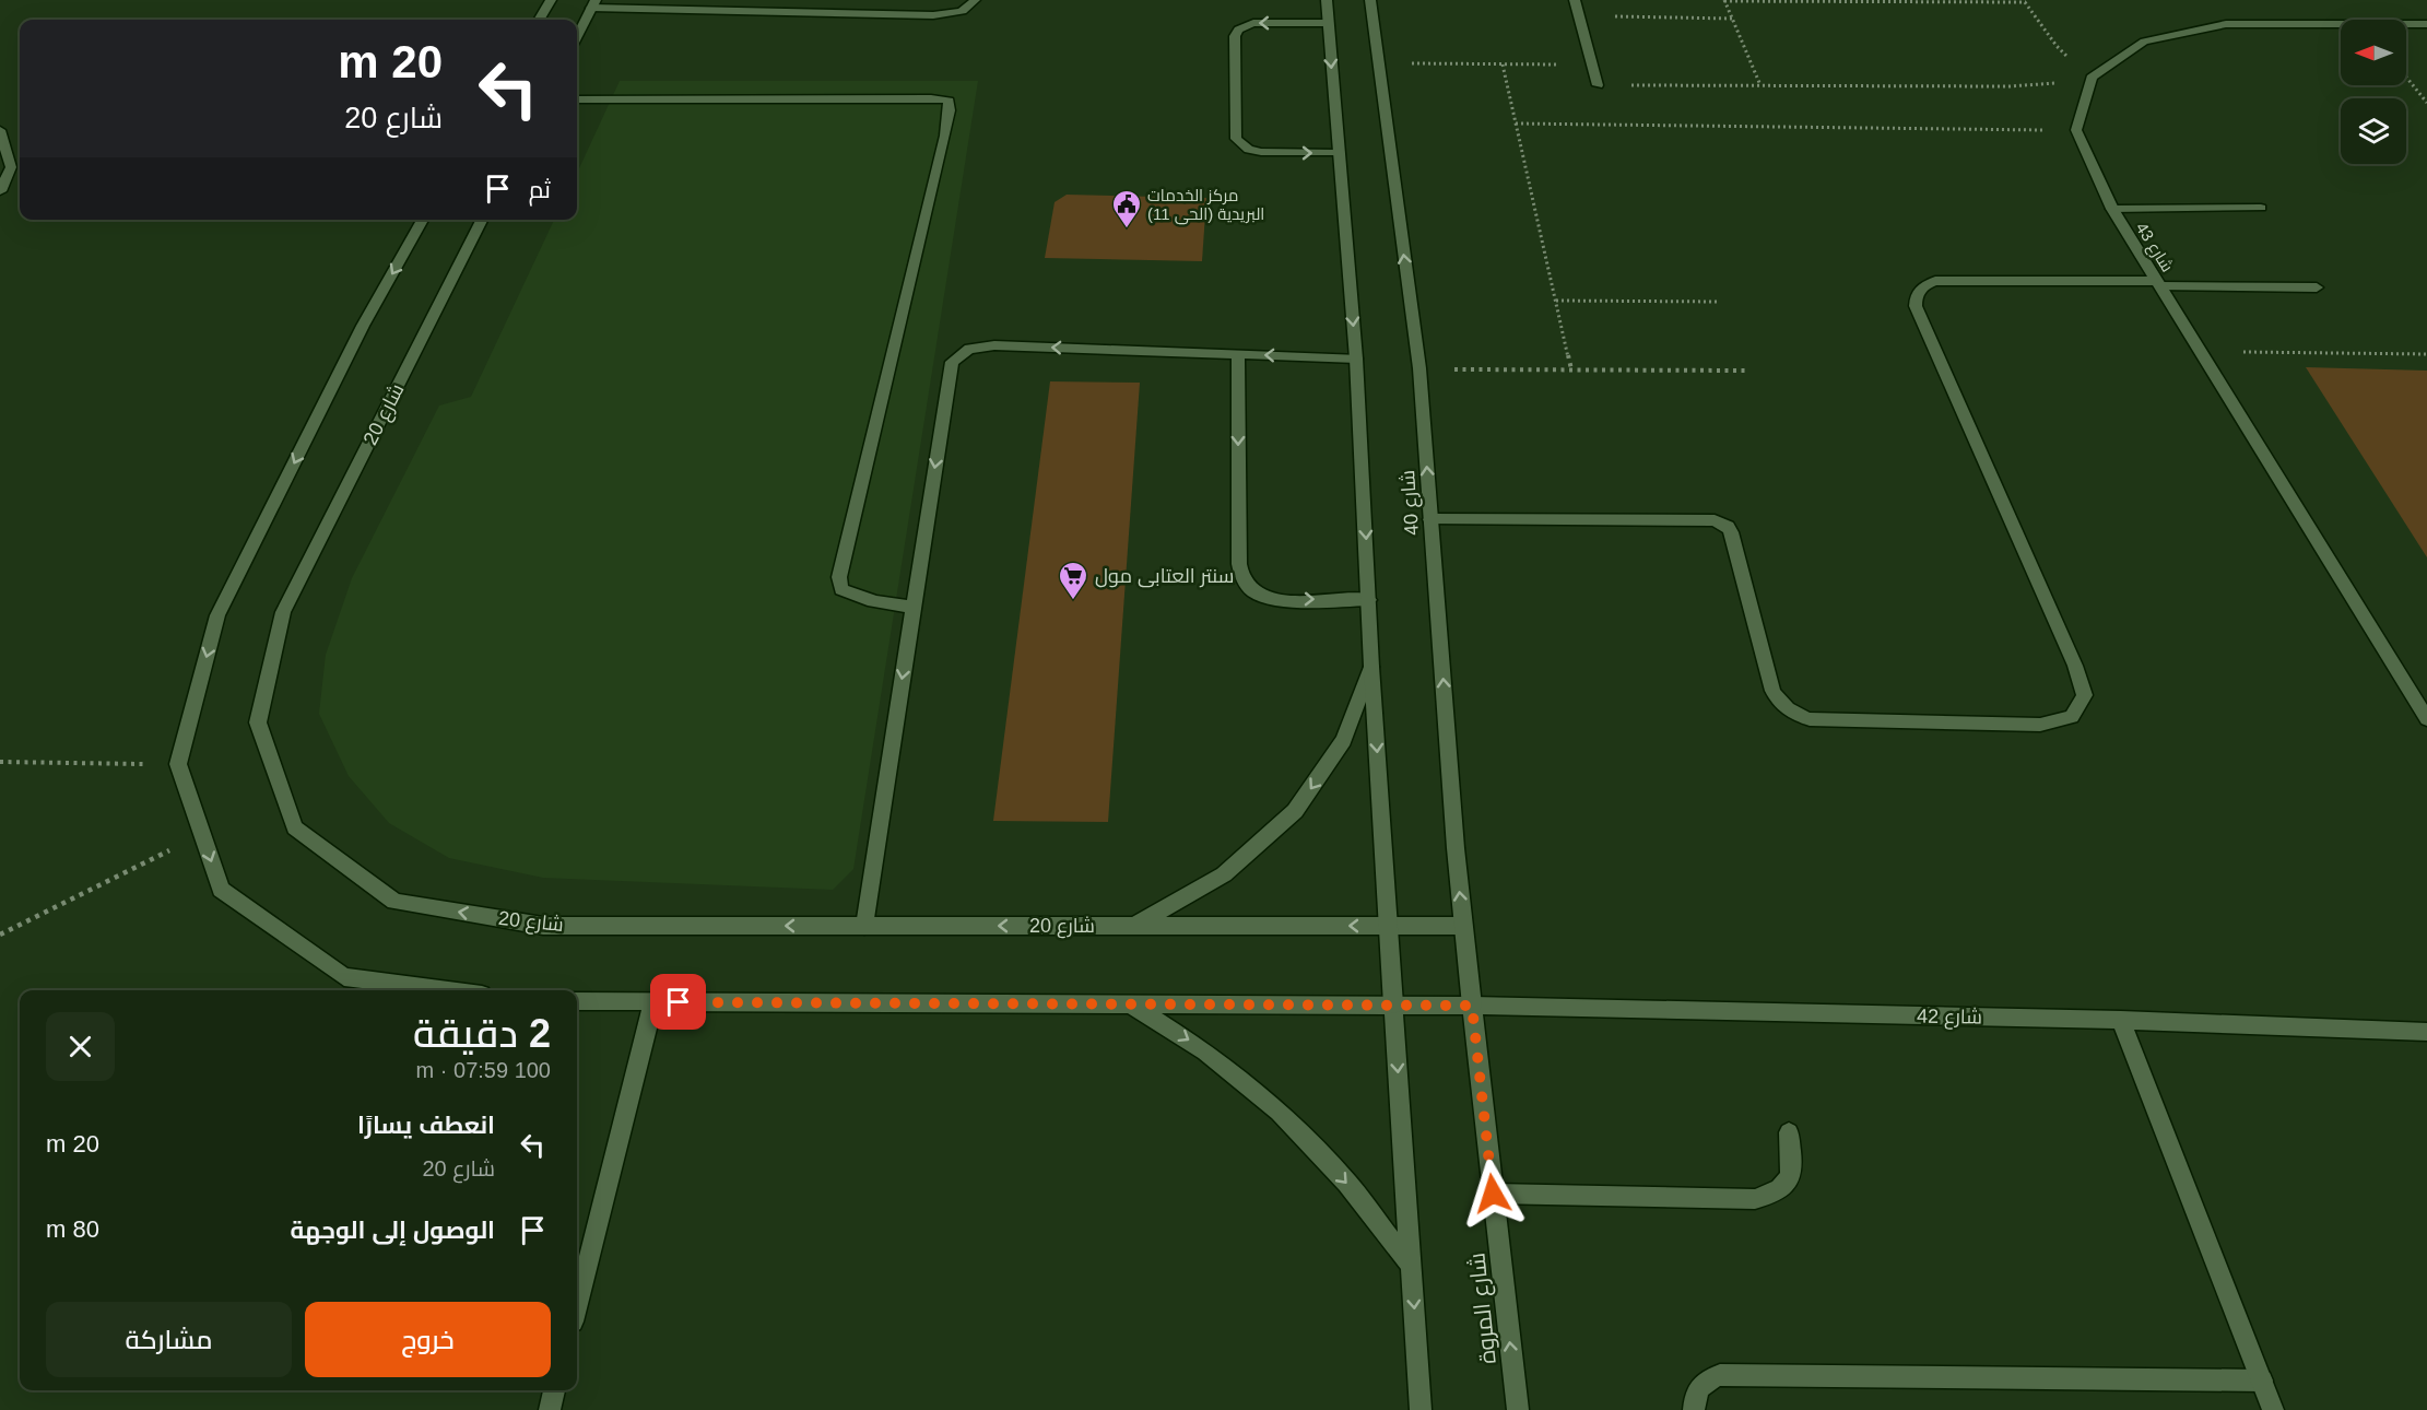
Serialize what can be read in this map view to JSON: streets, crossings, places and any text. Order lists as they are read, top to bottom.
{
  "streets": {
    "street": [
      "شارع 43",
      "شارع 20",
      "شارع 40",
      "شارع 42",
      "شارع المروة"
    ]
  },
  "crossings": [
    ["شارع 20", "شارع 40"],
    ["شارع 40", "شارع 42"],
    ["شارع 40", "شارع المروة"],
    ["شارع 42", "شارع المروة"]
  ],
  "places": {
    "public building": ["مركز الخدمات البريدية (الحى 11)"],
    "supermarket": ["سنتر العتابى مول"]
  },
  "north": "left",
  "page": {
    "turn": ["20 m", "شارع 20"],
    "then": "ثم",
    "heading": ["2 دقيقة", "100 m · 07:59"],
    "list": [
      {
        "name": "انعطف يسارًا",
        "note": "شارع 20",
        "value": "20 m"
      },
      {
        "name": "الوصول إلى الوجهة",
        "value": "80 m"
      }
    ],
    "buttons": ["خروج", "مشاركة"]
  }
}
